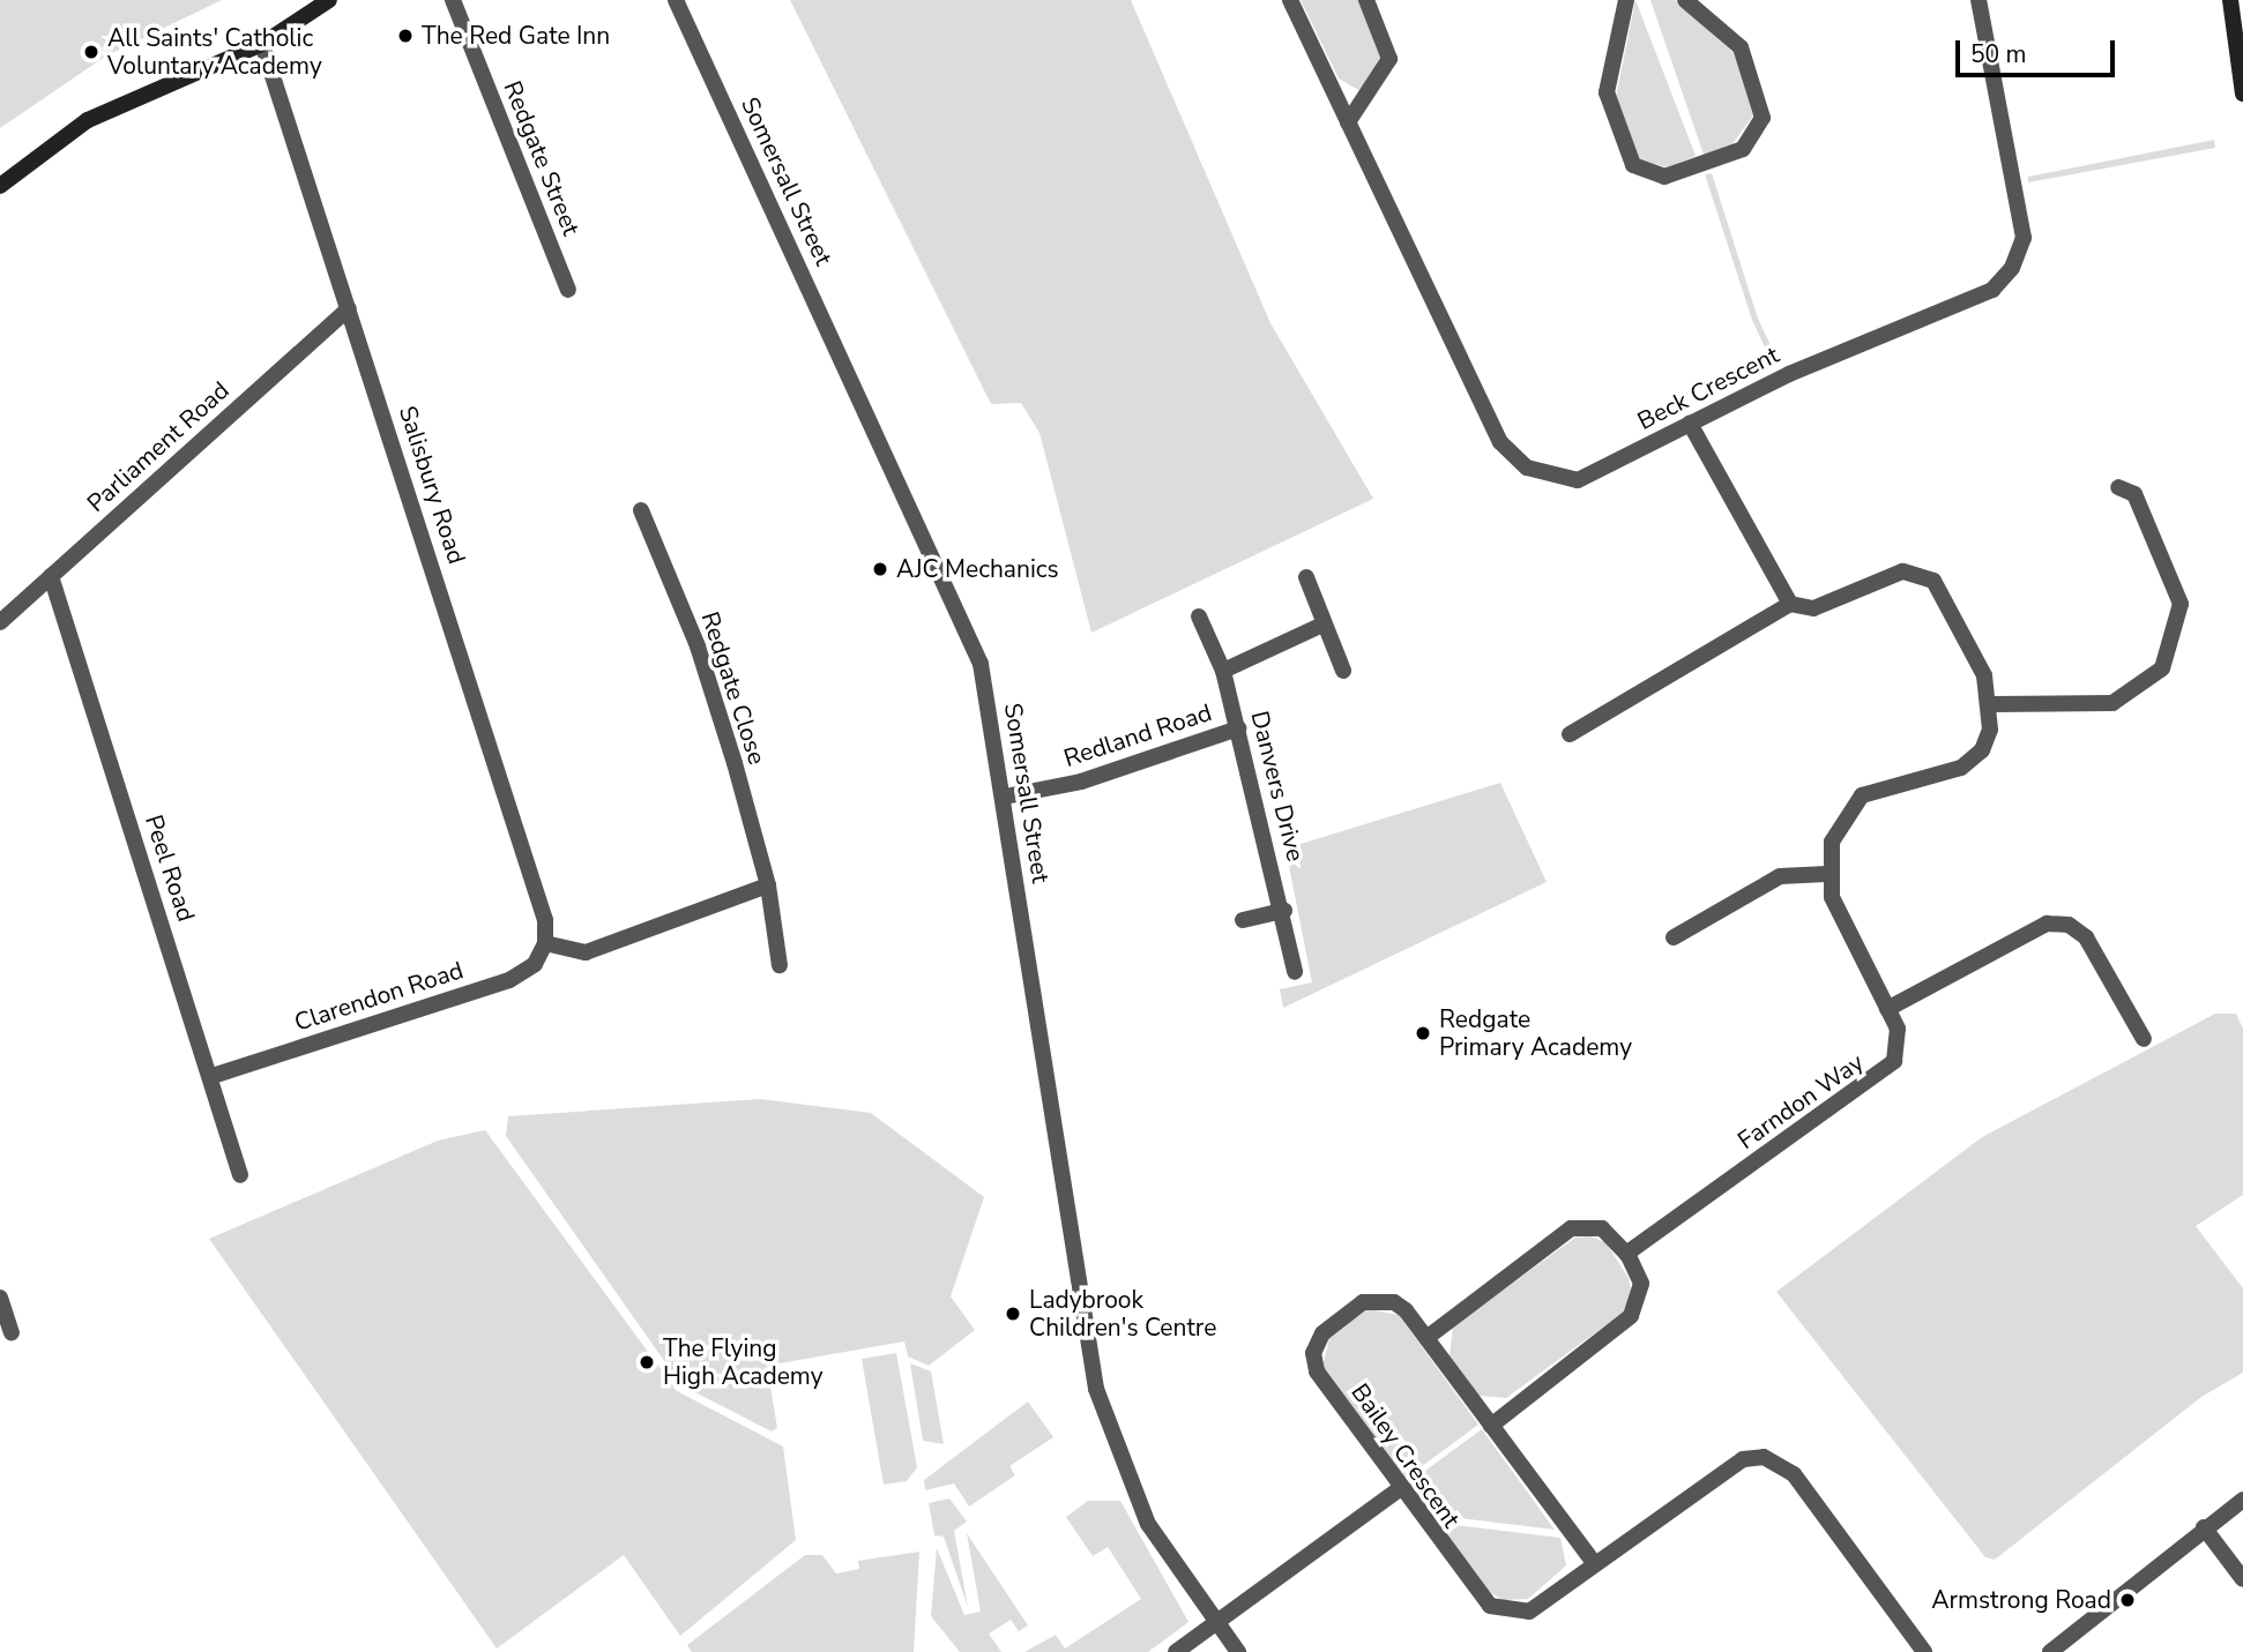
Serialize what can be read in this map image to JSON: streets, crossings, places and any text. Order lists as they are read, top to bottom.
{
  "streets": {
    "street": [
      "Redgate Street",
      "Somersall Street",
      "Beck Crescent",
      "Parliament Road",
      "Salisbury Road",
      "Redgate Close",
      "Redland Road",
      "Danvers Drive",
      "Peel Road",
      "Clarendon Road",
      "Farndon Way",
      "Bailey Crescent"
    ]
  },
  "crossings": [
    ["Somersall Street", "Redland Road"],
    ["Parliament Road", "Salisbury Road"],
    ["Parliament Road", "Peel Road"],
    ["Salisbury Road", "Clarendon Road"],
    ["Redland Road", "Danvers Drive"],
    ["Peel Road", "Clarendon Road"]
  ],
  "places": [
    "The Red Gate Inn",
    "All Saints' Catholic Voluntary Academy",
    "AJC Mechanics",
    "Redgate Primary Academy",
    "Ladybrook Children's Centre",
    "The Flying High Academy",
    "Armstrong Road"
  ],
  "scale_bar": "50 m"
}
